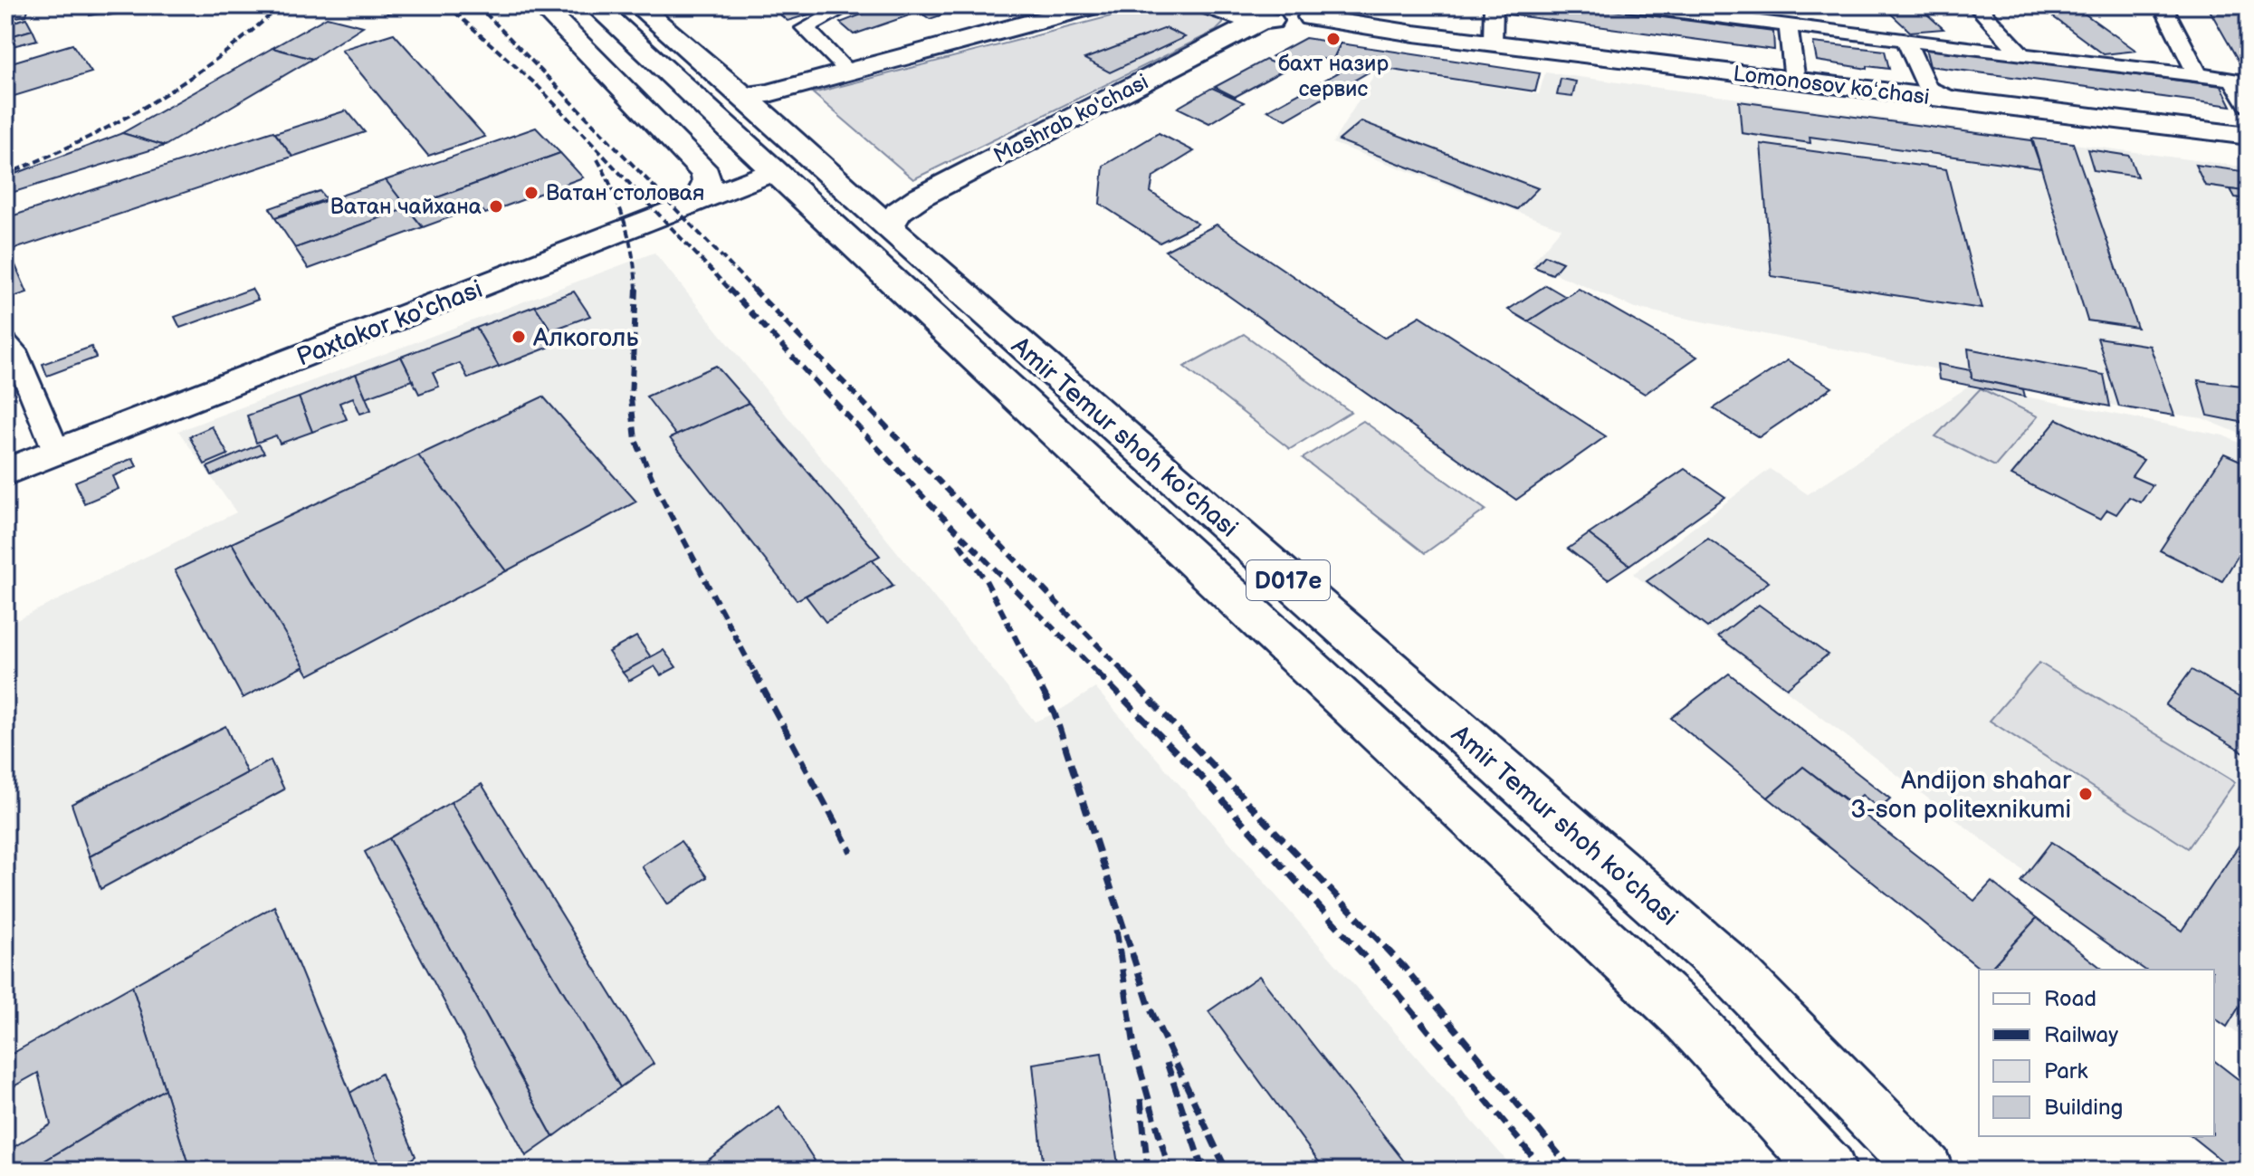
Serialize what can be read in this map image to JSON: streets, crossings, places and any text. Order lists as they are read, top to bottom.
{
  "streets": {
    "main road": [
      "Lomonosov koʻchasi",
      "Mashrab ko'chasi",
      "Paxtakor ko'chasi",
      "Amir Temur shoh ko'chasi",
      "D017e"
    ]
  },
  "crossings": [
    ["Mashrab ko'chasi", "Amir Temur shoh ko'chasi"],
    ["Paxtakor ko'chasi", "Amir Temur shoh ko'chasi"]
  ],
  "places": [
    "бахт назир сервис",
    "Ватан столовая",
    "Ватан чайхана",
    "Алкоголь",
    "Andijon shahar 3-son politexnikumi"
  ],
  "legend": [
    "Road",
    "Railway",
    "Park",
    "Building"
  ]
}
